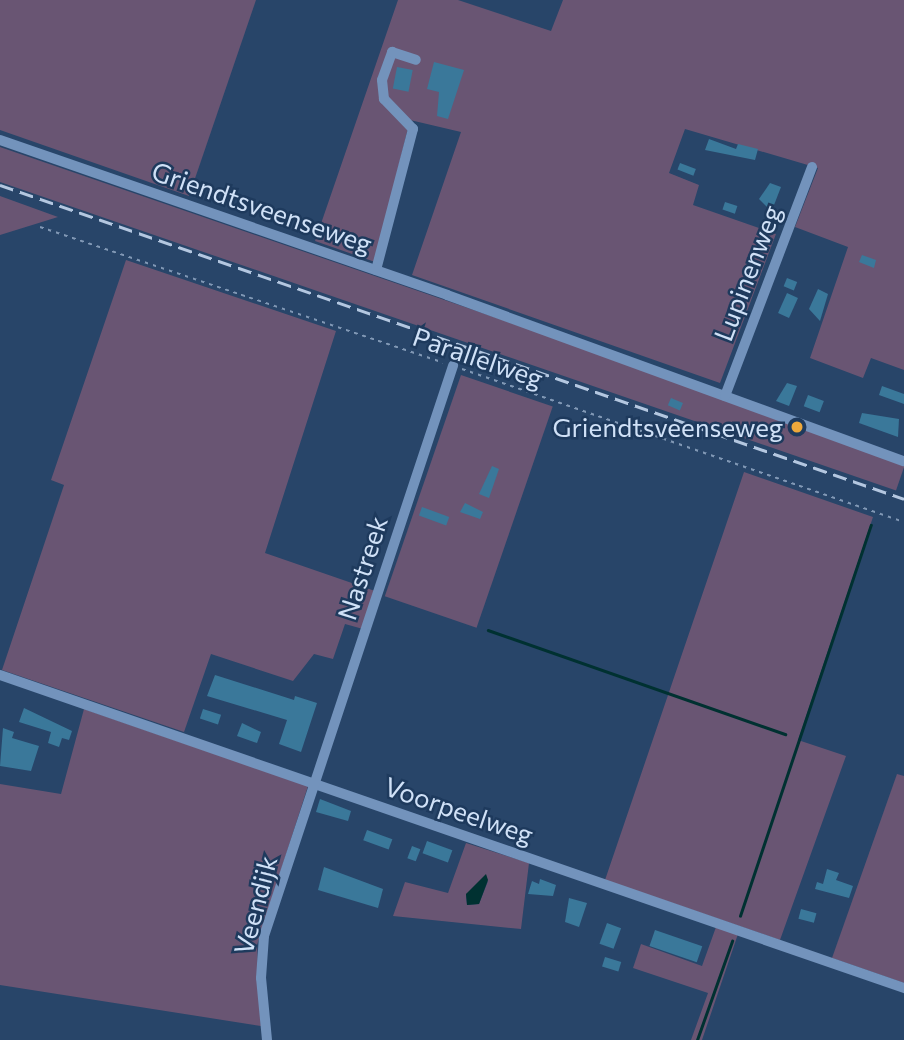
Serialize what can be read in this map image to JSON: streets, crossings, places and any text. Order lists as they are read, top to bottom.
{
  "streets": {
    "street": [
      "Griendtsveenseweg",
      "Lupinenweg",
      "Nastreek",
      "Voorpeelweg",
      "Veendijk"
    ],
    "path": ["Parallelweg"]
  },
  "crossings": [
    ["Griendtsveenseweg", "Lupinenweg"],
    ["Parallelweg", "Nastreek"],
    ["Nastreek", "Voorpeelweg"],
    ["Nastreek", "Veendijk"],
    ["Voorpeelweg", "Veendijk"]
  ],
  "places": ["Griendtsveenseweg"]
}
